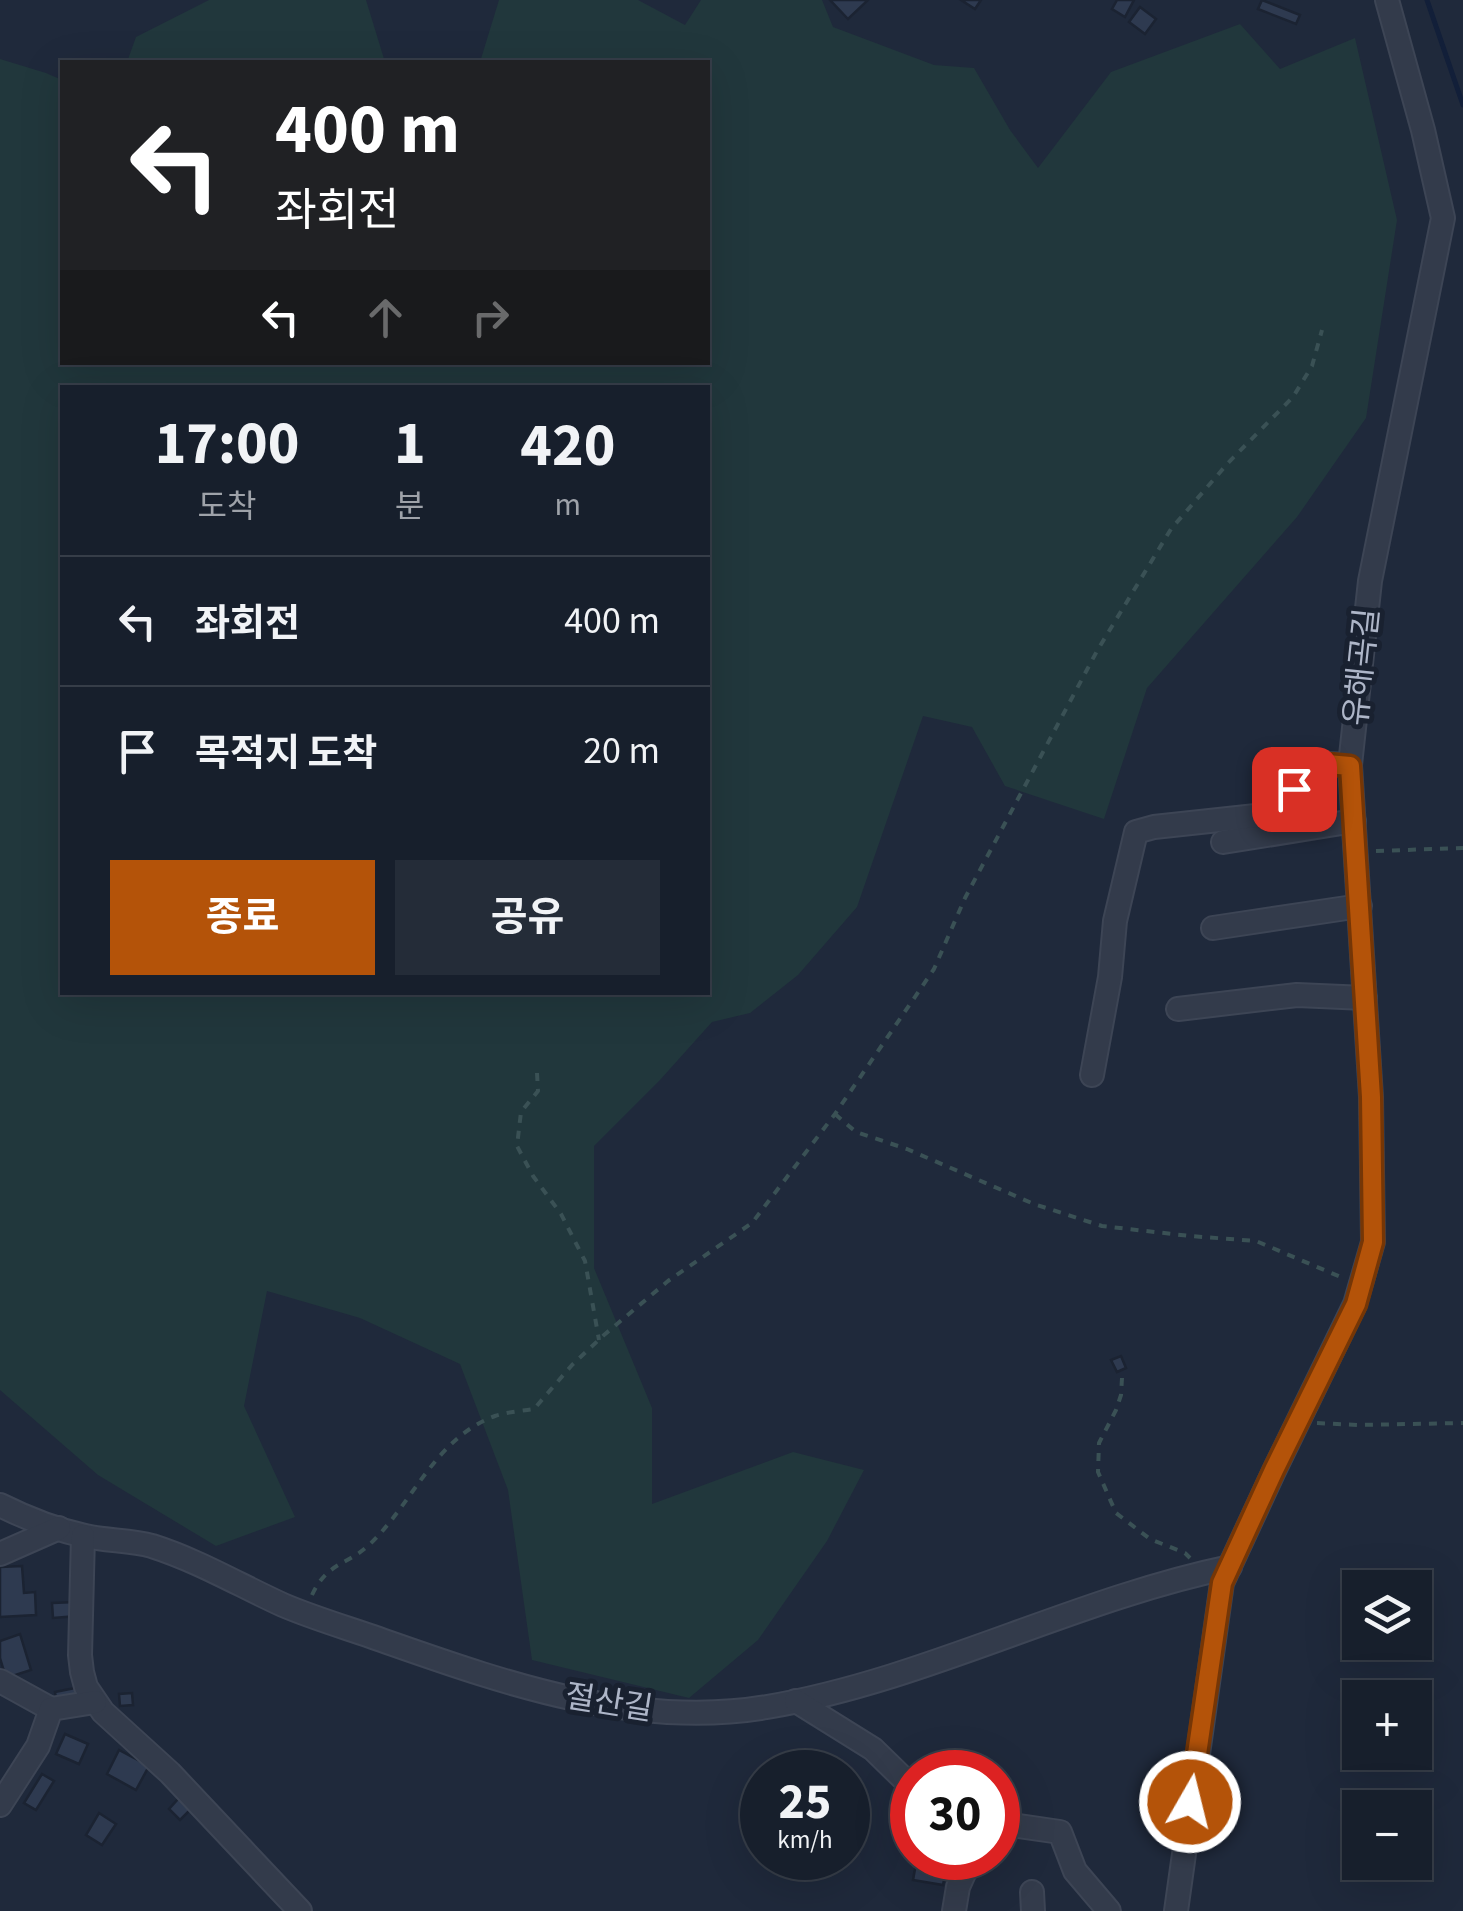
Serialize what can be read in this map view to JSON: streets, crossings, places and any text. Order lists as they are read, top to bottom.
{
  "streets": {
    "street": ["유해곡길", "절산길"]
  },
  "crossings": [
    ["유해곡길", "절산길"]
  ],
  "page": {
    "turn": ["400 m", "좌회전"],
    "eta": [
      "17:00",
      "도착",
      "1",
      "분",
      "420",
      "m"
    ],
    "list": [
      {
        "name": "좌회전",
        "value": "400 m"
      },
      {
        "name": "목적지 도착",
        "value": "20 m"
      }
    ],
    "buttons": ["종료", "공유"],
    "map_buttons": ["+", "−"],
    "speed": "25 km/h",
    "limit": "30"
  }
}
